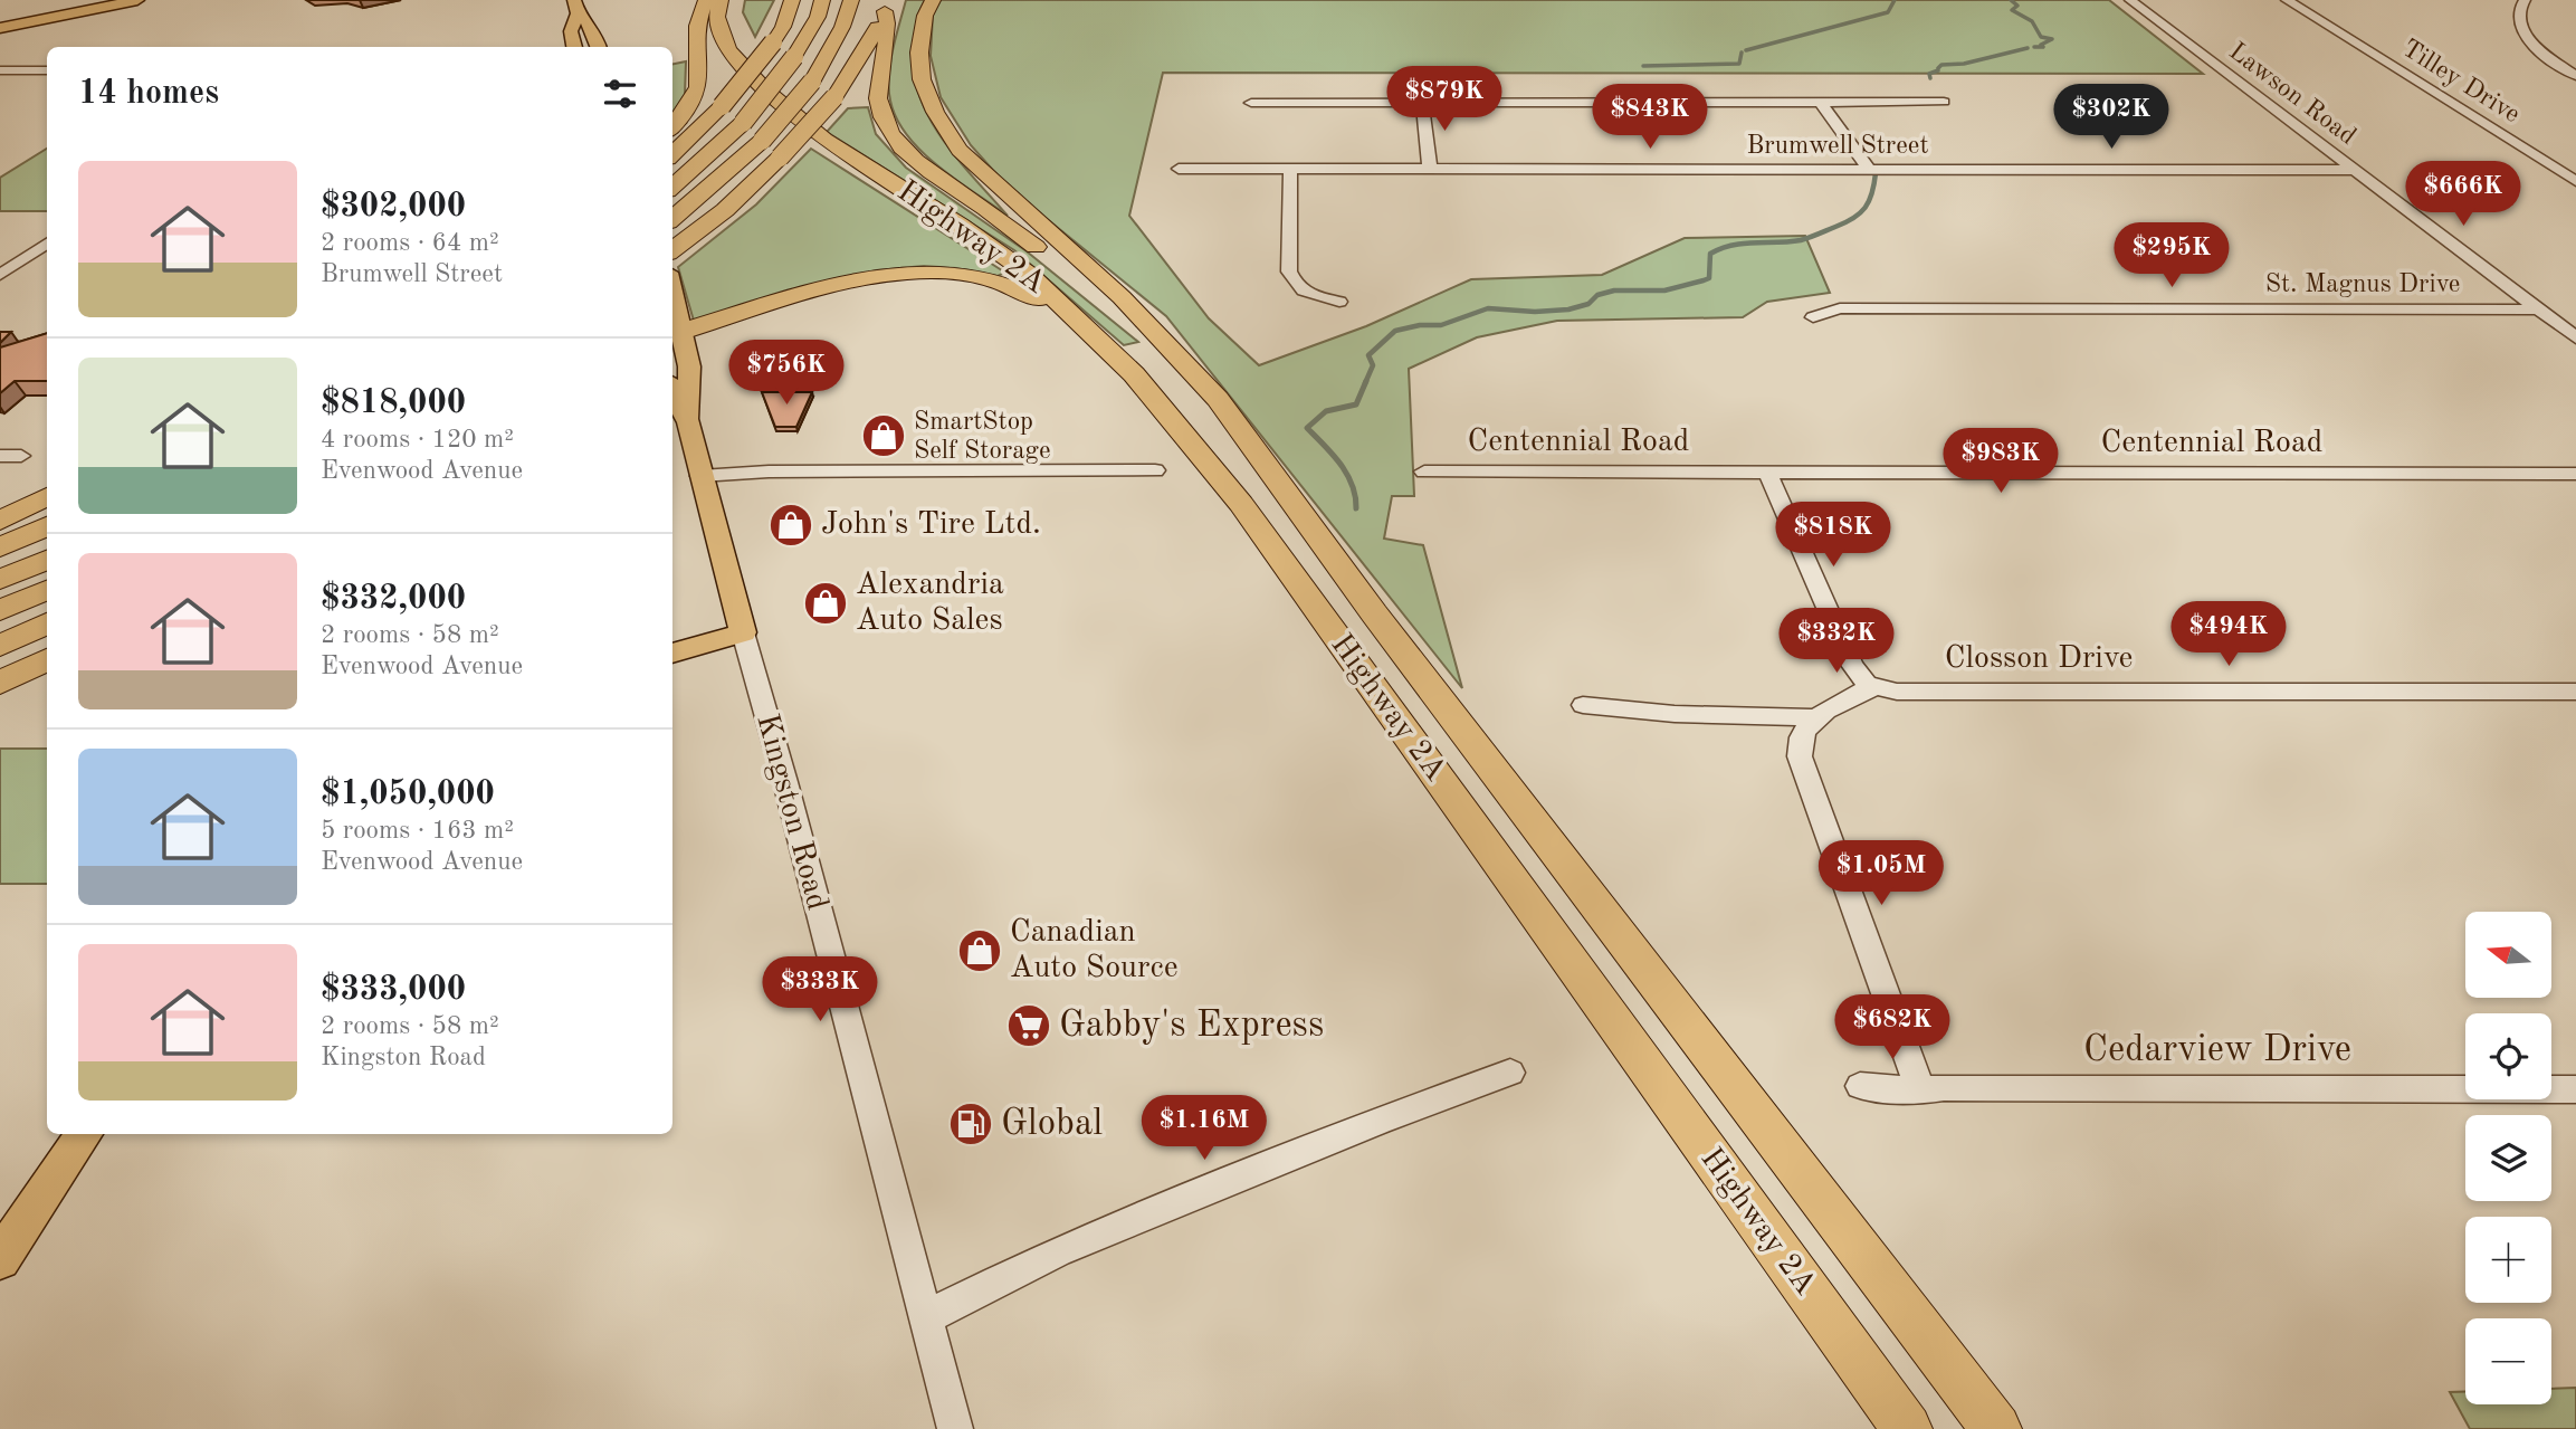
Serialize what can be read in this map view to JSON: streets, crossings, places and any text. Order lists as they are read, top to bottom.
{
  "streets": {
    "highway": ["Highway 2A"],
    "main road": ["Kingston Road"],
    "street": [
      "Tilley Drive",
      "Lawson Road",
      "Brumwell Street",
      "St. Magnus Drive",
      "Centennial Road",
      "Closson Drive",
      "Cedarview Drive"
    ]
  },
  "crossings": [
    ["Lawson Road", "Brumwell Street"],
    ["Lawson Road", "St. Magnus Drive"]
  ],
  "places": {
    "shop": [
      "SmartStop Self Storage",
      "John's Tire Ltd.",
      "Alexandria Auto Sales",
      "Canadian Auto Source"
    ],
    "supermarket": ["Gabby's Express"],
    "fuel station": ["Global"]
  },
  "north": "left",
  "page": {
    "heading": "14 homes",
    "price": [
      "$879K",
      "$843K",
      "$302K",
      "$666K",
      "$295K",
      "$756K",
      "$983K",
      "$818K",
      "$494K",
      "$332K",
      "$1.05M",
      "$333K",
      "$682K",
      "$1.16M"
    ],
    "list": [
      {
        "name": "$302,000",
        "note": "2 rooms · 64 m² · Brumwell Street"
      },
      {
        "name": "$818,000",
        "note": "4 rooms · 120 m² · Evenwood Avenue"
      },
      {
        "name": "$332,000",
        "note": "2 rooms · 58 m² · Evenwood Avenue"
      },
      {
        "name": "$1,050,000",
        "note": "5 rooms · 163 m² · Evenwood Avenue"
      },
      {
        "name": "$333,000",
        "note": "2 rooms · 58 m² · Kingston Road"
      }
    ],
    "map_buttons": ["+", "−"]
  }
}
